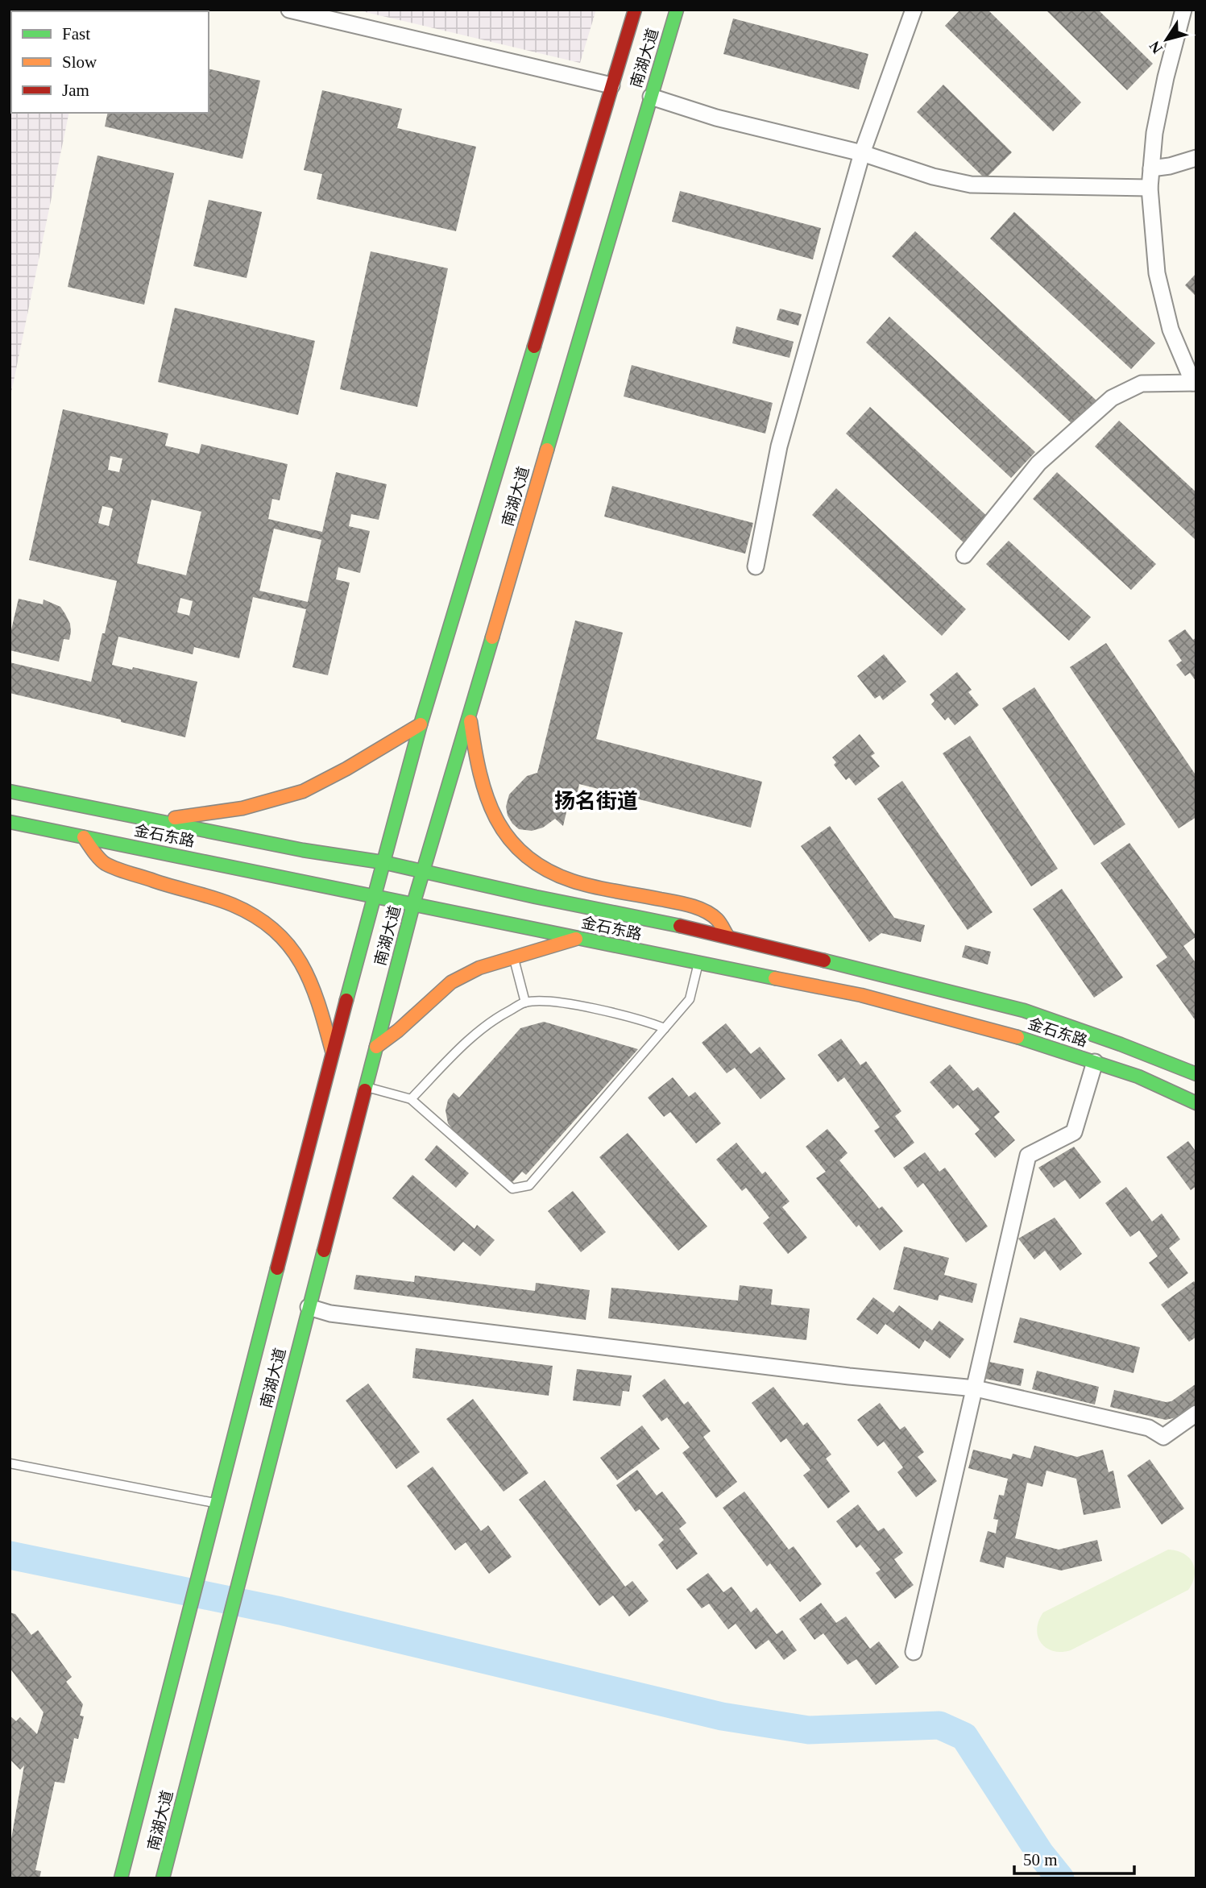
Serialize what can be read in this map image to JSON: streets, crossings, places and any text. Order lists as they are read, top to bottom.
{
  "streets": {
    "main road": ["南湖大道", "金石东路"]
  },
  "crossings": [
    ["南湖大道", "金石东路"]
  ],
  "districts": ["扬名街道"],
  "legend": ["Fast", "Slow", "Jam"],
  "scale_bar": "50 m",
  "north": "bottom left"
}
